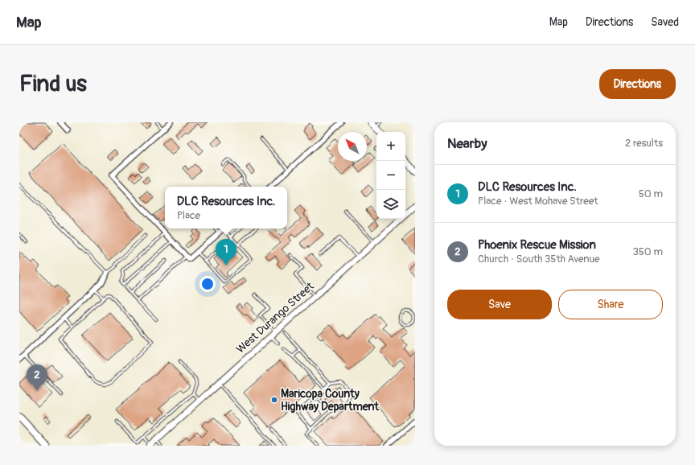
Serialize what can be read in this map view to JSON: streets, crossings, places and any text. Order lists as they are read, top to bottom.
{
  "streets": {
    "street": ["West Durango Street"]
  },
  "places": ["Maricopa County Highway Department"],
  "north": "top left",
  "page": {
    "header": "Map",
    "nav": ["Map", "Directions", "Saved"],
    "buttons": [
      "Directions",
      ["Save", "Share"]
    ],
    "title": "Find us",
    "heading": ["Nearby", "2 results"],
    "map_buttons": ["+", "−"],
    "list": [
      {
        "mark": "1",
        "name": "DLC Resources Inc.",
        "note": "Place · West Mohave Street",
        "value": "50 m"
      },
      {
        "mark": "2",
        "name": "Phoenix Rescue Mission",
        "note": "Church · South 35th Avenue",
        "value": "350 m"
      }
    ],
    "popup": ["DLC Resources Inc.", "Place"],
    "pins": ["1", "2"]
  }
}
